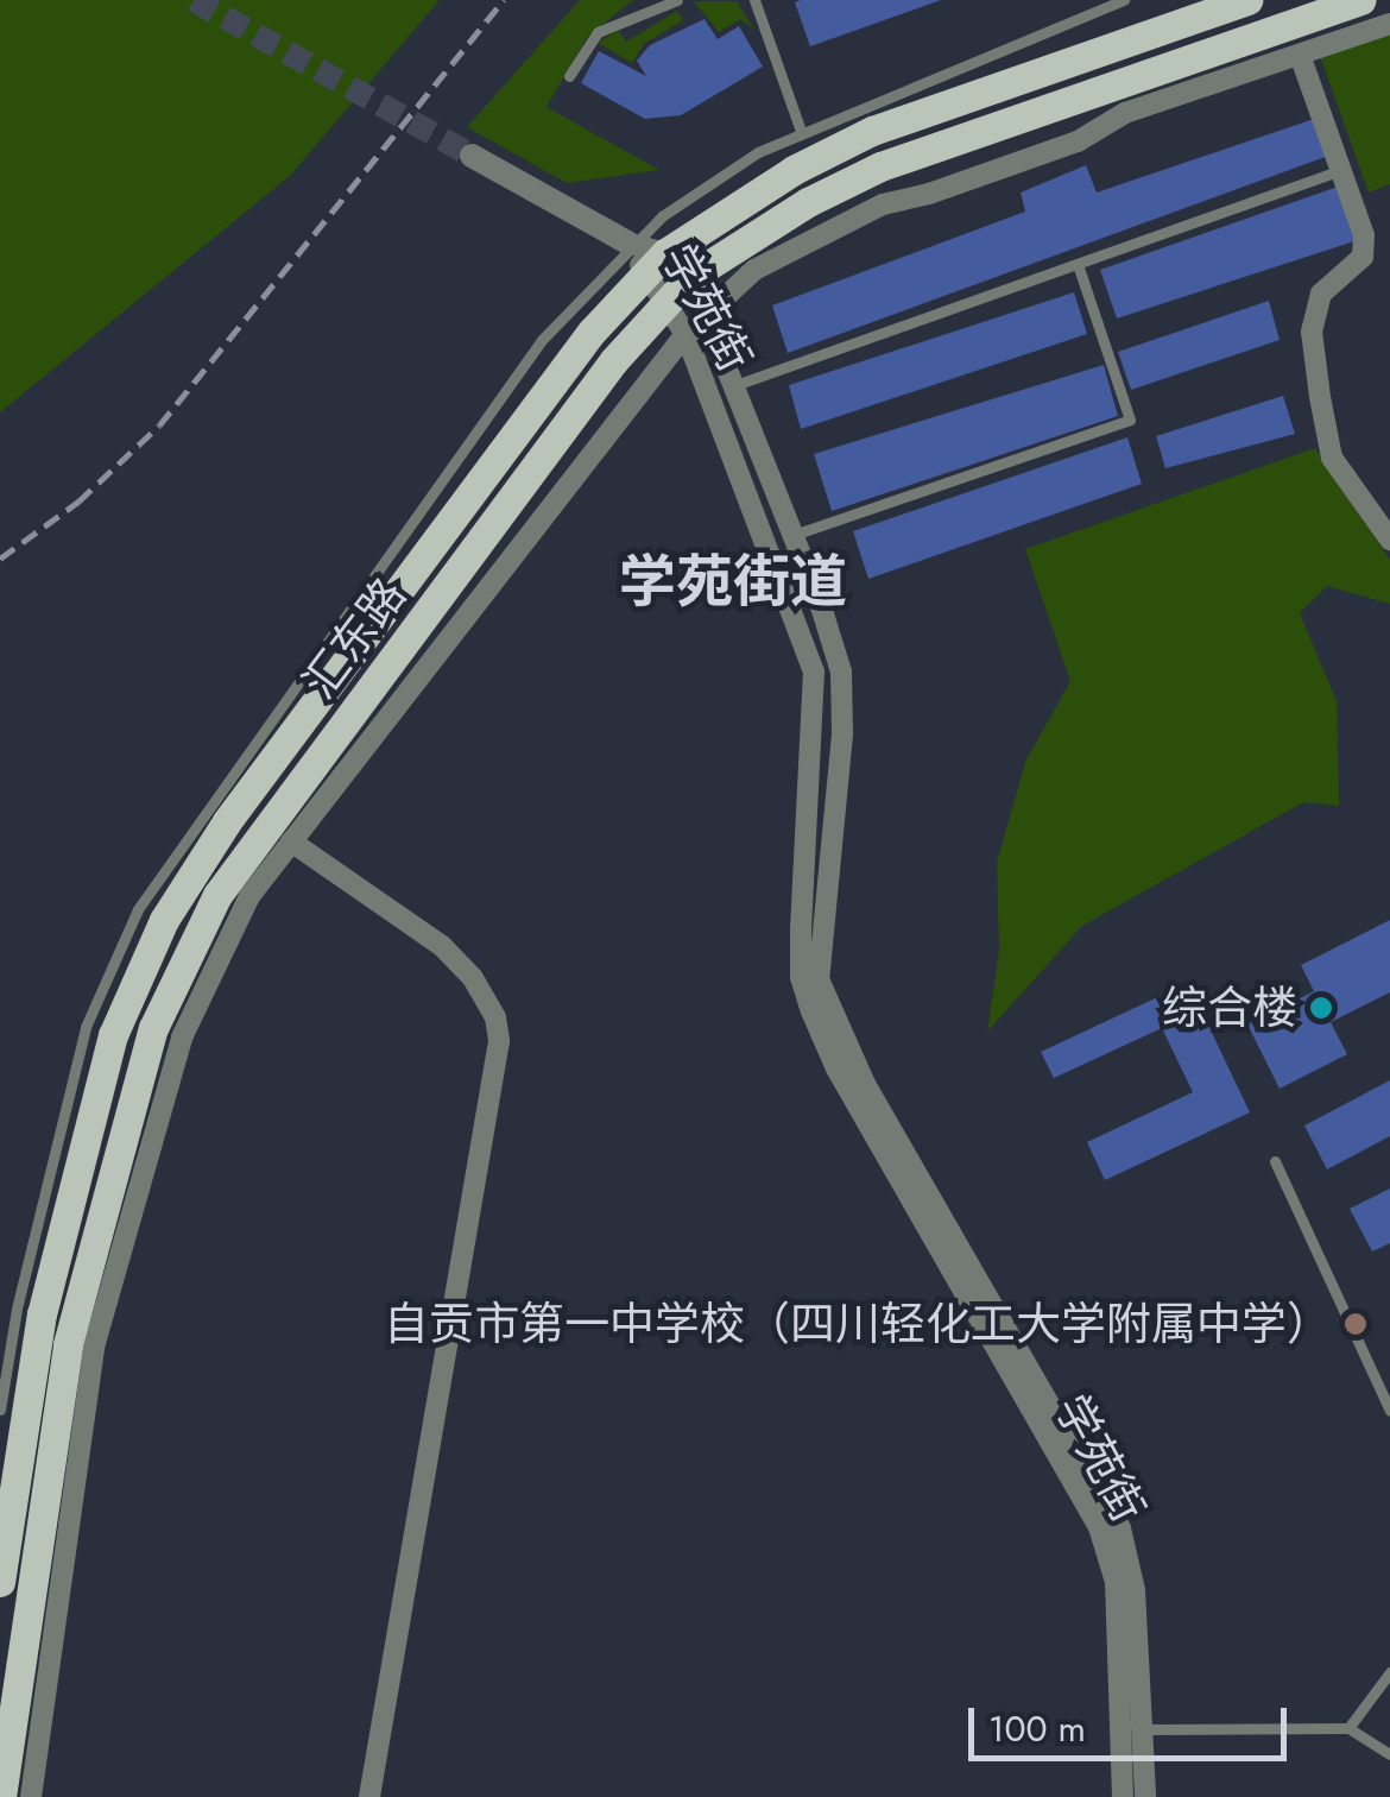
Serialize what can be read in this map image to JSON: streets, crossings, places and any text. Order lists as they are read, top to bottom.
{
  "streets": {
    "main road": ["汇东路"],
    "street": ["学苑街"]
  },
  "crossings": [
    ["学苑街", "汇东路"]
  ],
  "districts": ["学苑街道"],
  "places": ["综合楼", "自贡市第一中学校（四川轻化工大学附属中学）"],
  "scale_bar": "100 m"
}
